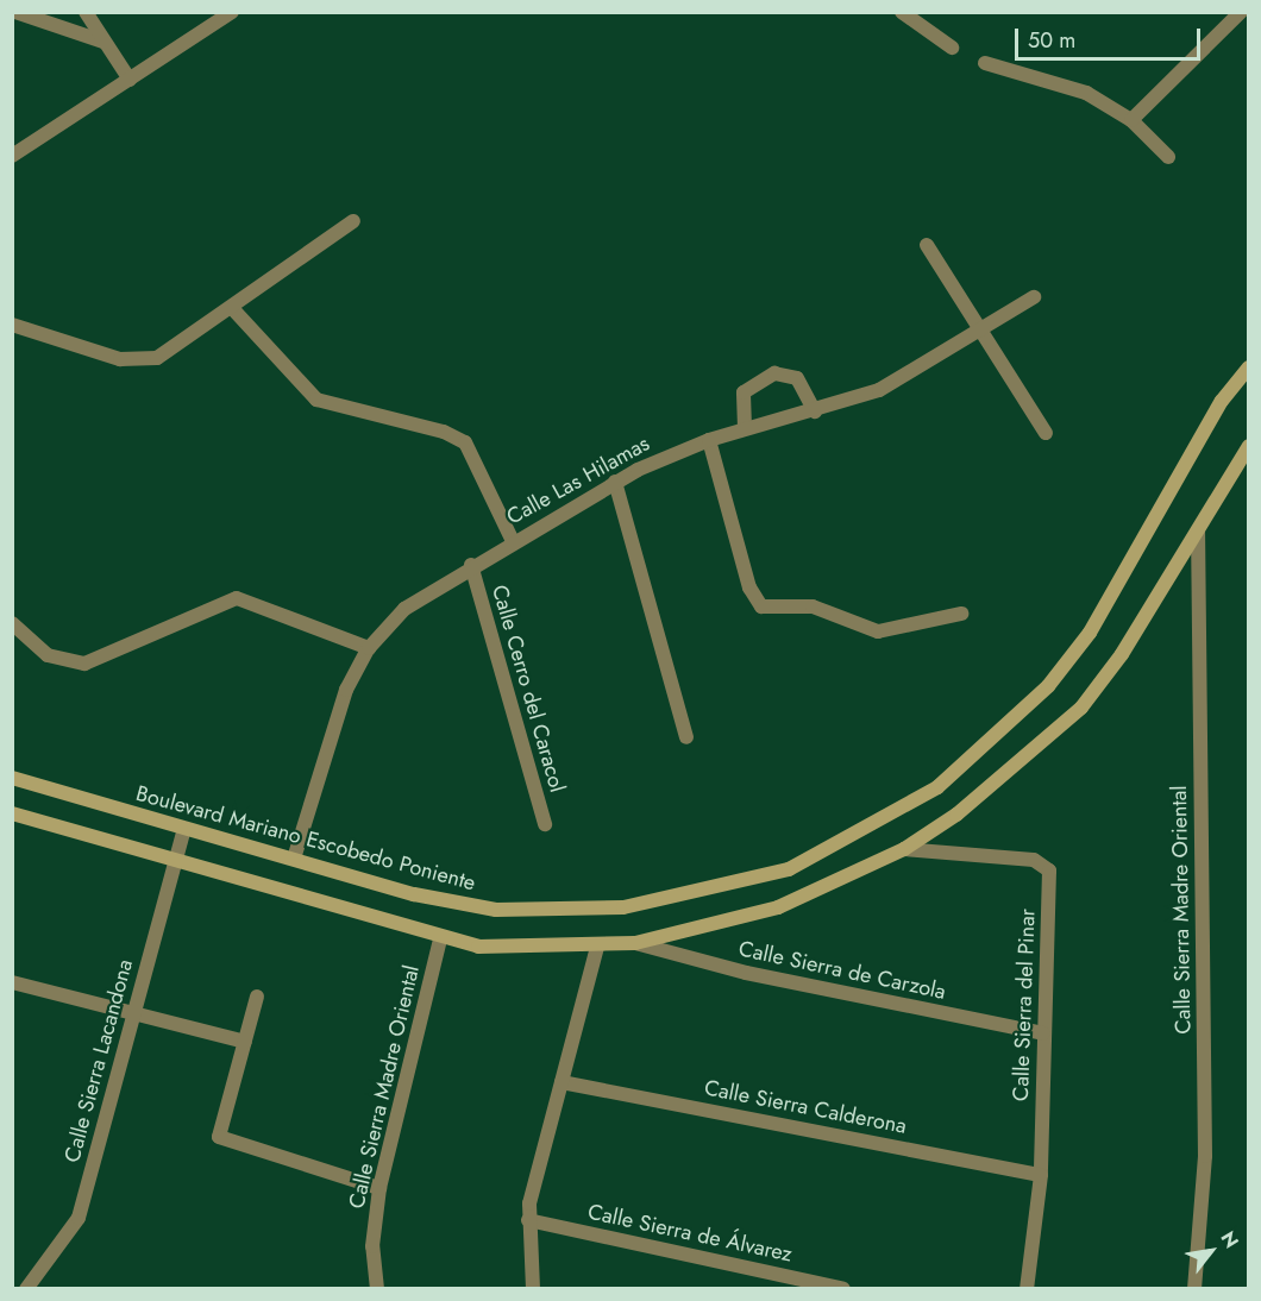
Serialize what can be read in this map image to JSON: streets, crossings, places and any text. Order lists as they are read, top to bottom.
{
  "streets": {
    "street": [
      "Calle Las Hilamas",
      "Calle Cerro del Caracol",
      "Boulevard Mariano Escobedo Poniente",
      "Calle Sierra Madre Oriental",
      "Calle Sierra de Carzola",
      "Calle Sierra del Pinar",
      "Calle Sierra Lacandona",
      "Calle Sierra Calderona",
      "Calle Sierra de Álvarez"
    ]
  },
  "crossings": [
    ["Calle Las Hilamas", "Calle Cerro del Caracol"],
    ["Calle Las Hilamas", "Boulevard Mariano Escobedo Poniente"],
    ["Boulevard Mariano Escobedo Poniente", "Calle Sierra Lacandona"],
    ["Calle Sierra de Carzola", "Calle Sierra del Pinar"],
    ["Calle Sierra del Pinar", "Calle Sierra Calderona"]
  ],
  "scale_bar": "50 m",
  "north": "top right"
}
